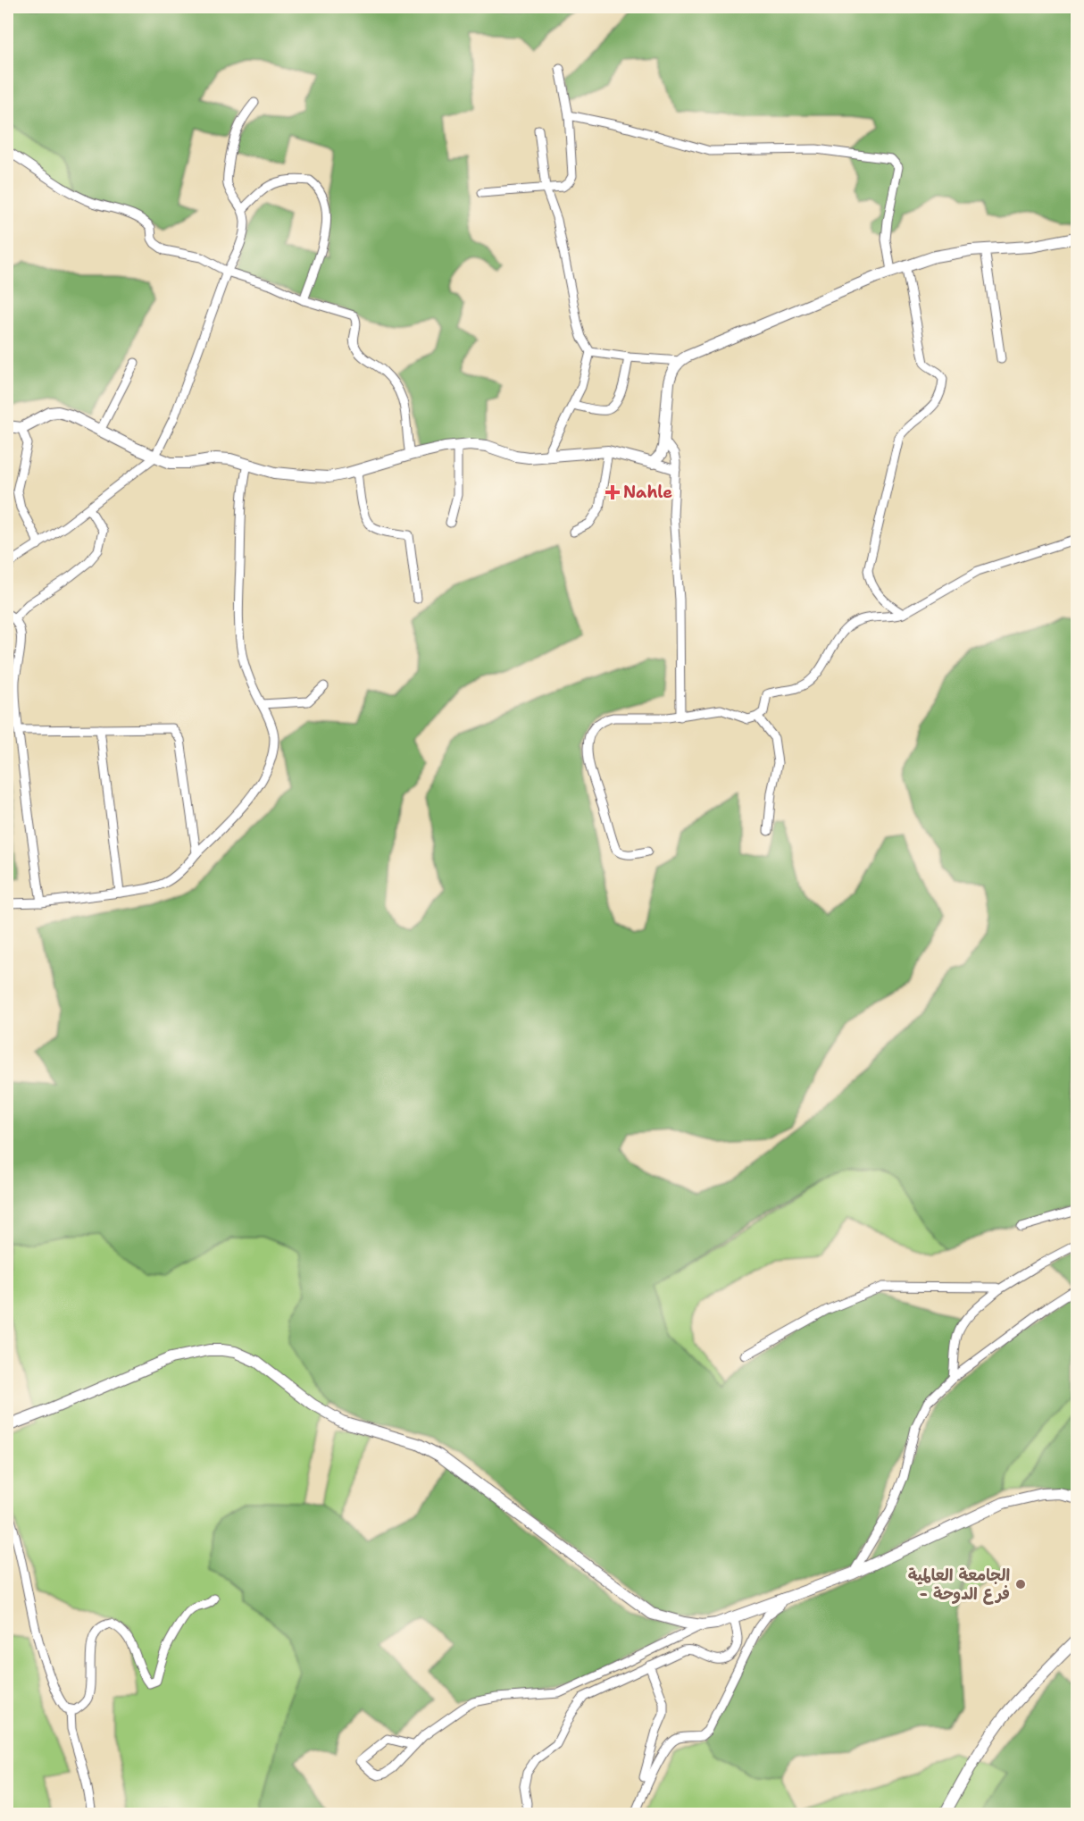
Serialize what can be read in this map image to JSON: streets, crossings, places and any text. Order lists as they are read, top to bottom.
{
  "places": {
    "health": ["Nahle"],
    "other": ["الجامعة العالمية - فرع الدوحة"]
  }
}
